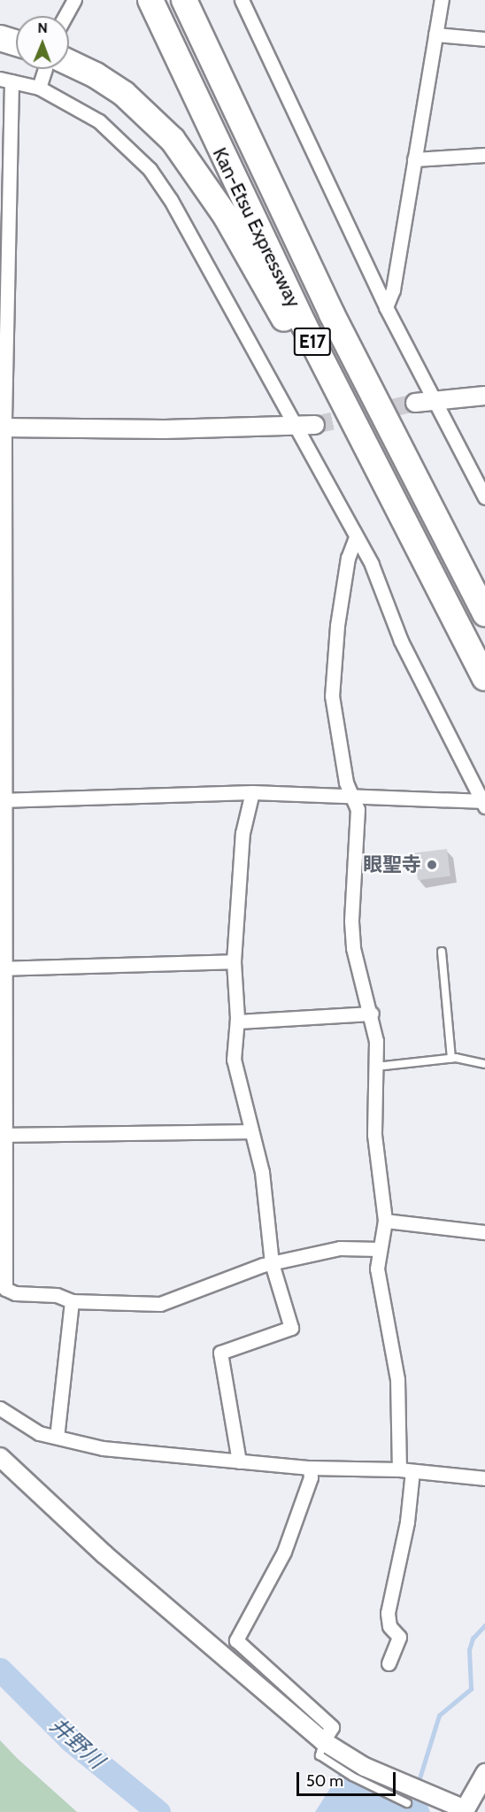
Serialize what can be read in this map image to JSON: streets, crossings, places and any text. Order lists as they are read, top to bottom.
{
  "streets": {
    "highway": ["Kan-Etsu Expressway", "E17"]
  },
  "water": ["井野川"],
  "places": ["眼聖寺"],
  "scale_bar": "50 m",
  "north": "top"
}
